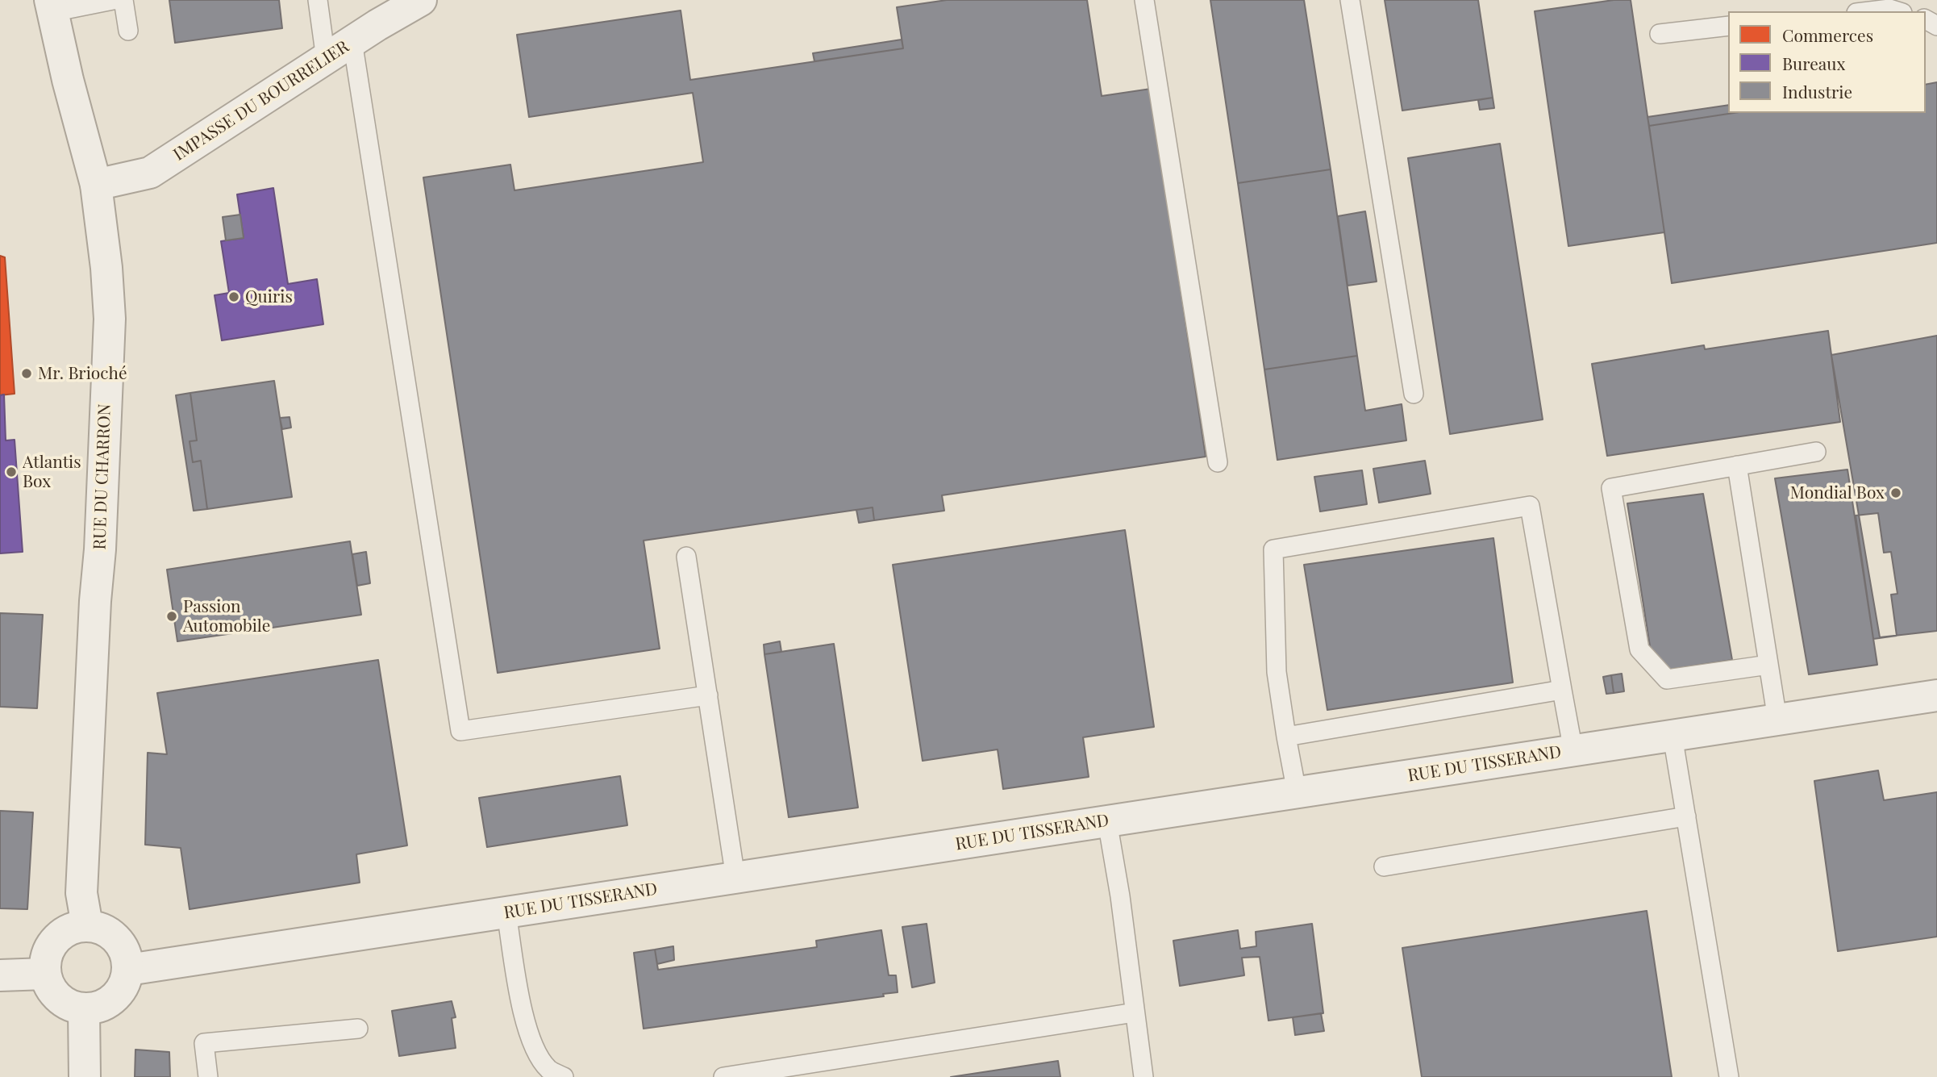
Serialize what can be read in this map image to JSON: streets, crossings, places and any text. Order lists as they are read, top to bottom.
{
  "streets": {
    "street": ["IMPASSE DU BOURRELIER", "RUE DU CHARRON", "RUE DU TISSERAND"]
  },
  "crossings": [
    ["IMPASSE DU BOURRELIER", "RUE DU CHARRON"],
    ["RUE DU CHARRON", "RUE DU TISSERAND"]
  ],
  "places": [
    "Quiris",
    "Mr. Brioché",
    "Atlantis Box",
    "Mondial Box",
    "Passion Automobile"
  ],
  "legend": ["Commerces", "Bureaux", "Industrie"]
}
